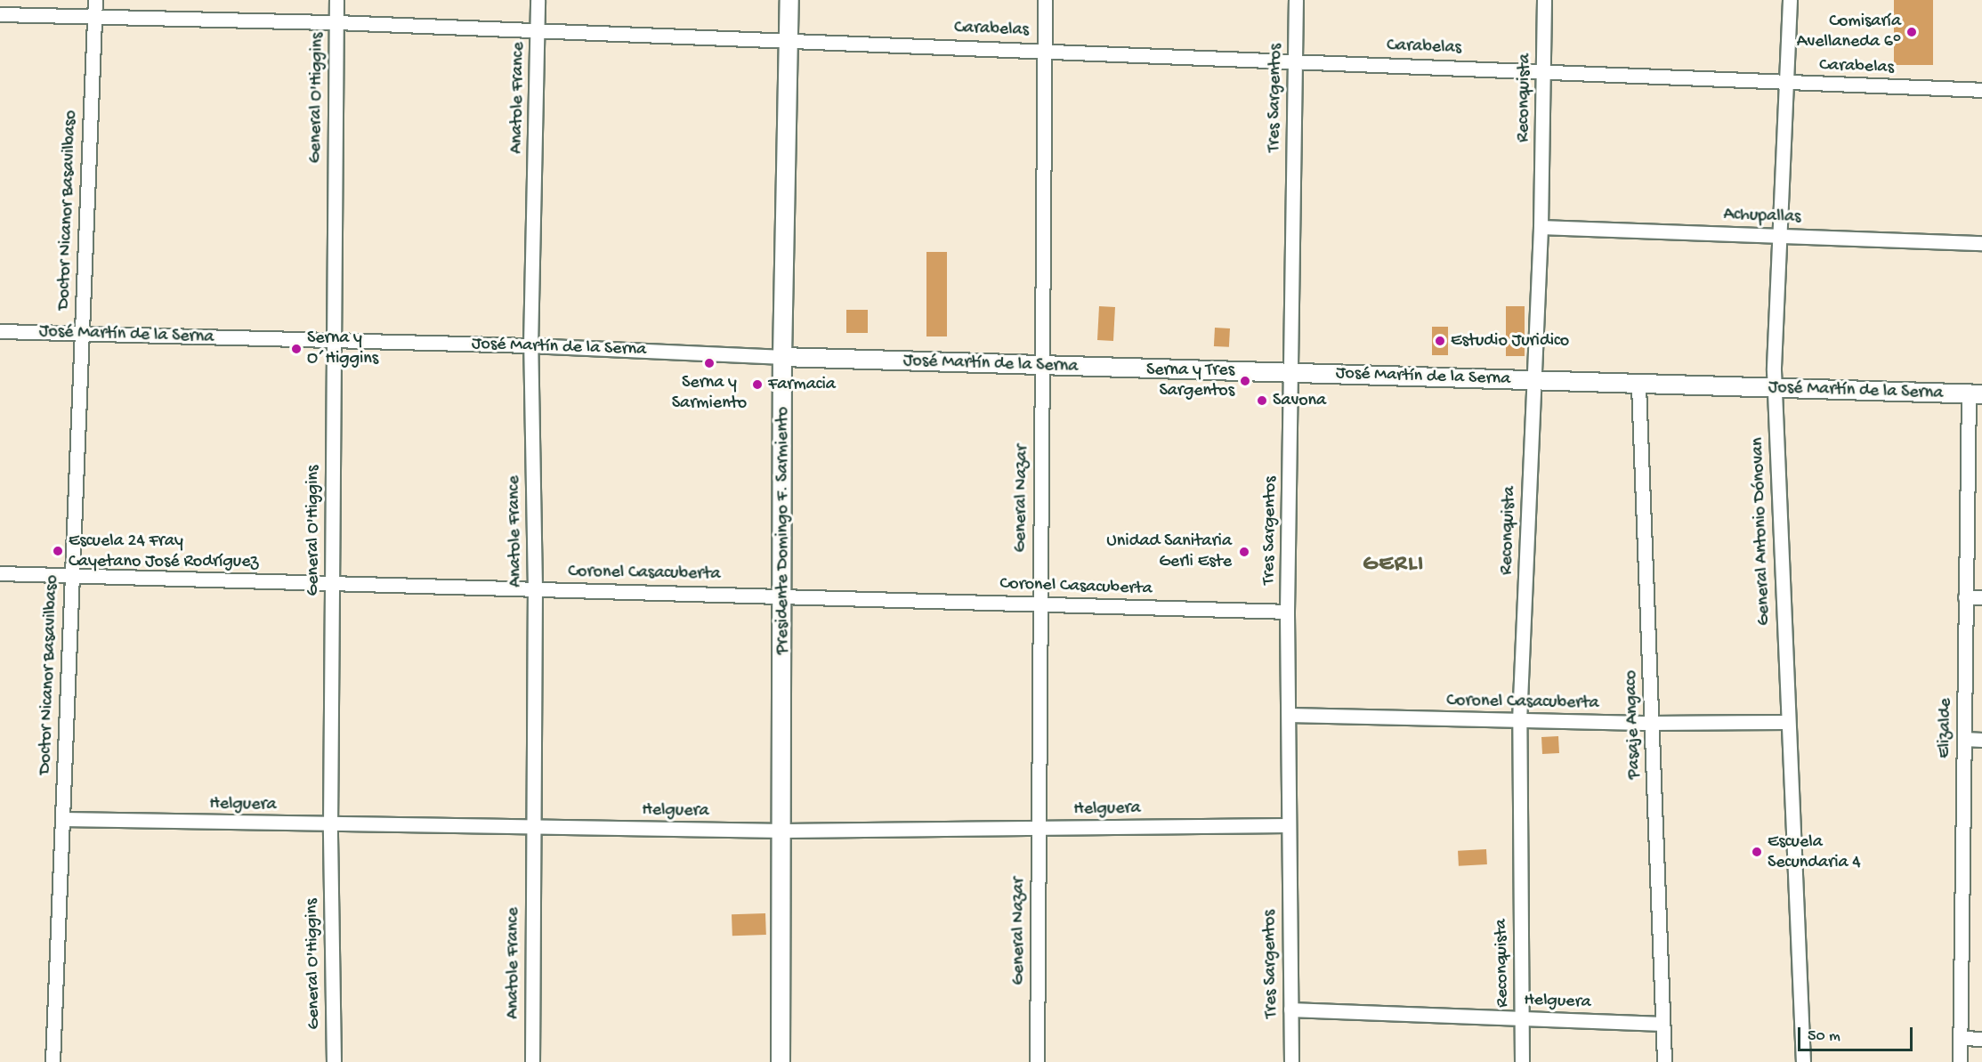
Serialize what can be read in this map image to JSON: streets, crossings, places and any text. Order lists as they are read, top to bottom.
{
  "streets": {
    "street": [
      "Carabelas",
      "General O'Higgins",
      "Anatole France",
      "Tres Sargentos",
      "Reconquista",
      "Doctor Nicanor Basavilbaso",
      "Achupallas",
      "José Martín de la Serna",
      "General Nazar",
      "Presidente Domingo F. Sarmiento",
      "General Antonio Dónovan",
      "Coronel Casacuberta",
      "Pasaje Angaco",
      "Elizalde",
      "Helguera"
    ]
  },
  "crossings": [
    ["Carabelas", "General O'Higgins"],
    ["Carabelas", "Anatole France"],
    ["Carabelas", "Tres Sargentos"],
    ["Carabelas", "Reconquista"],
    ["Carabelas", "Doctor Nicanor Basavilbaso"],
    ["Carabelas", "General Nazar"],
    ["Carabelas", "Presidente Domingo F. Sarmiento"],
    ["Carabelas", "General Antonio Dónovan"],
    ["General O'Higgins", "José Martín de la Serna"],
    ["General O'Higgins", "Coronel Casacuberta"],
    ["General O'Higgins", "Helguera"],
    ["Anatole France", "José Martín de la Serna"],
    ["Anatole France", "Coronel Casacuberta"],
    ["Anatole France", "Helguera"],
    ["Tres Sargentos", "José Martín de la Serna"],
    ["Tres Sargentos", "Coronel Casacuberta"],
    ["Tres Sargentos", "Helguera"],
    ["Reconquista", "Achupallas"],
    ["Reconquista", "José Martín de la Serna"],
    ["Reconquista", "Coronel Casacuberta"],
    ["Reconquista", "Helguera"],
    ["Doctor Nicanor Basavilbaso", "José Martín de la Serna"],
    ["Doctor Nicanor Basavilbaso", "Coronel Casacuberta"],
    ["Doctor Nicanor Basavilbaso", "Helguera"],
    ["Achupallas", "General Antonio Dónovan"],
    ["José Martín de la Serna", "General Nazar"],
    ["José Martín de la Serna", "Presidente Domingo F. Sarmiento"],
    ["José Martín de la Serna", "General Antonio Dónovan"],
    ["José Martín de la Serna", "Pasaje Angaco"],
    ["José Martín de la Serna", "Elizalde"],
    ["General Nazar", "Coronel Casacuberta"],
    ["General Nazar", "Helguera"],
    ["Presidente Domingo F. Sarmiento", "Coronel Casacuberta"],
    ["Presidente Domingo F. Sarmiento", "Helguera"],
    ["General Antonio Dónovan", "Coronel Casacuberta"],
    ["Coronel Casacuberta", "Pasaje Angaco"],
    ["Pasaje Angaco", "Helguera"]
  ],
  "districts": ["GERLI"],
  "places": [
    "Comisaría Avellaneda 6°",
    "Estudio Juridico",
    "Serna y O´Higgins",
    "Serna y Sarmiento",
    "Serna y Tres Sargentos",
    "Farmacia",
    "Savona",
    "Escuela 24 Fray Cayetano José Rodríguez",
    "Unidad Sanitaria Gerli Este",
    "Escuela Secundaria 4"
  ],
  "scale_bar": "50 m"
}
